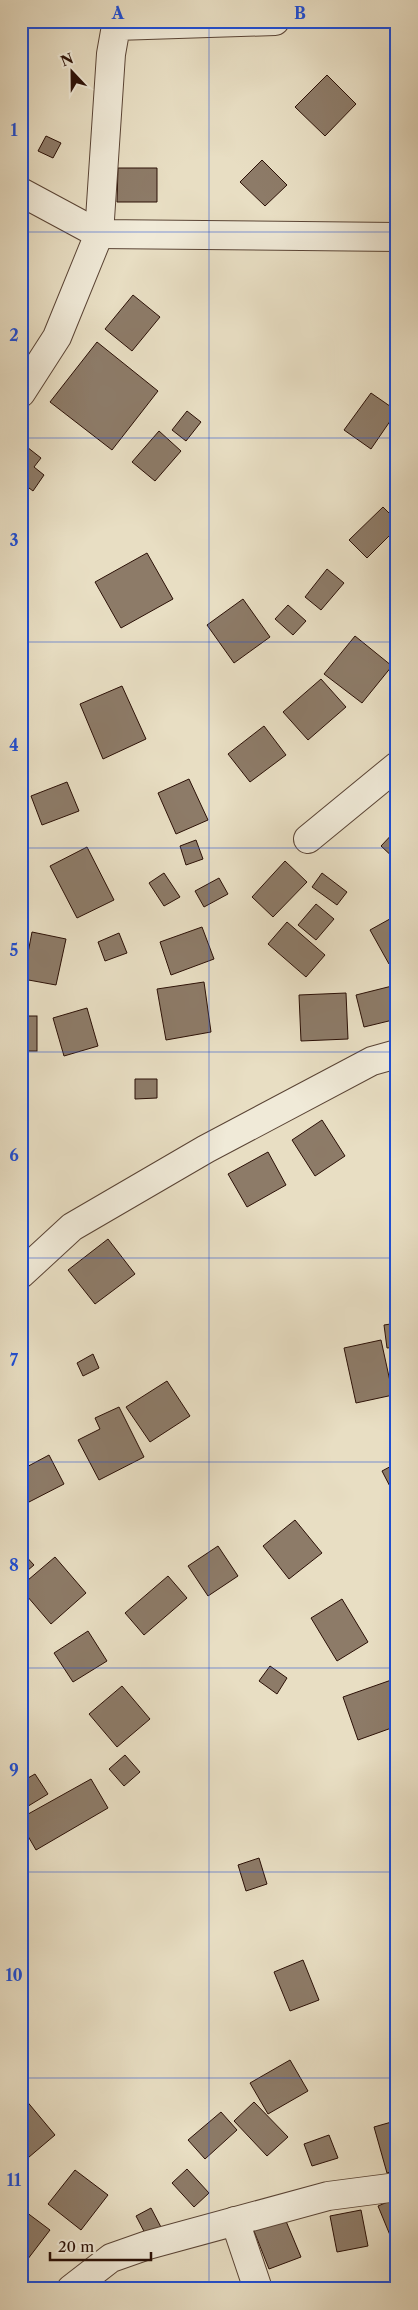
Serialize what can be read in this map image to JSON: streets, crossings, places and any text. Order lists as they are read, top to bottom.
{
  "scale_bar": "20 m",
  "north": "top",
  "grid": {
    "columns": ["A", "B"],
    "rows": [
      "1",
      "2",
      "3",
      "4",
      "5",
      "6",
      "7",
      "8",
      "9",
      "10",
      "11"
    ]
  }
}
